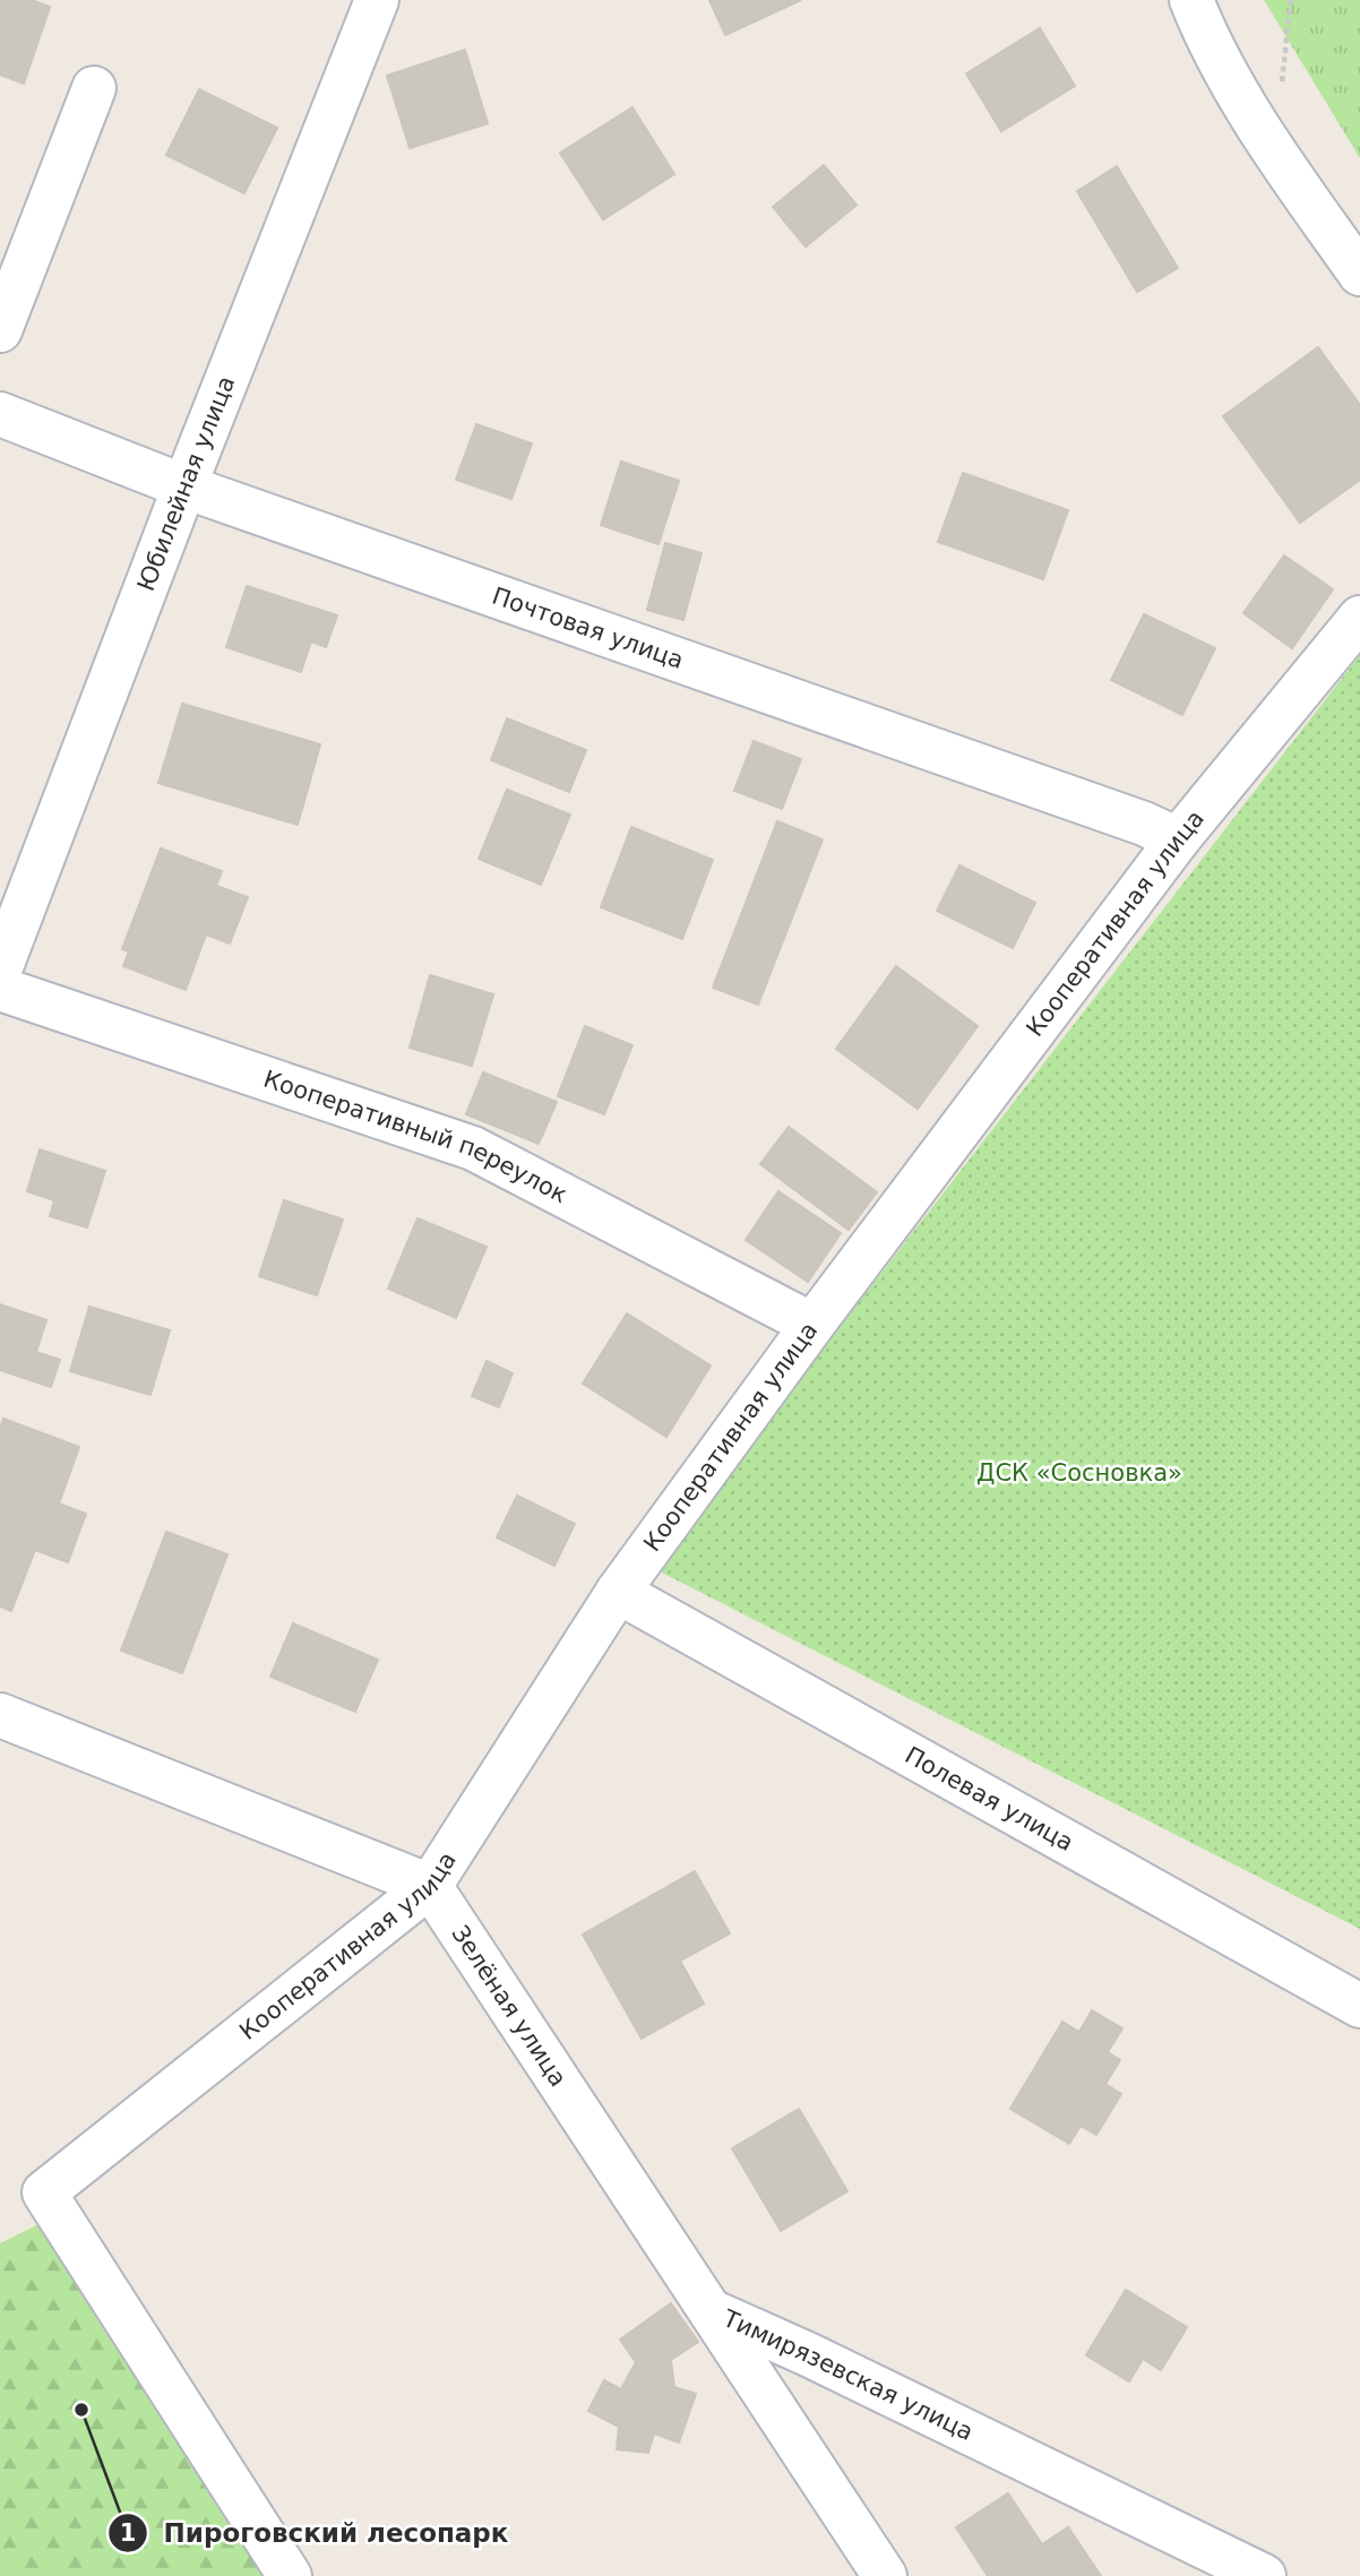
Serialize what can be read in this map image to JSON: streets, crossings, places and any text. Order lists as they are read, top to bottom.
{
  "streets": {
    "street": [
      "Юбилейная улица",
      "Почтовая улица",
      "Кооперативная улица",
      "Кооперативный переулок",
      "Полевая улица",
      "Зелёная улица",
      "Тимирязевская улица"
    ]
  },
  "crossings": [
    ["Юбилейная улица", "Почтовая улица"],
    ["Почтовая улица", "Кооперативная улица"],
    ["Кооперативная улица", "Кооперативный переулок"],
    ["Кооперативная улица", "Полевая улица"],
    ["Кооперативная улица", "Зелёная улица"],
    ["Зелёная улица", "Тимирязевская улица"]
  ],
  "parks": ["ДСК «Сосновка»"],
  "places": ["Пироговский лесопарк"]
}
